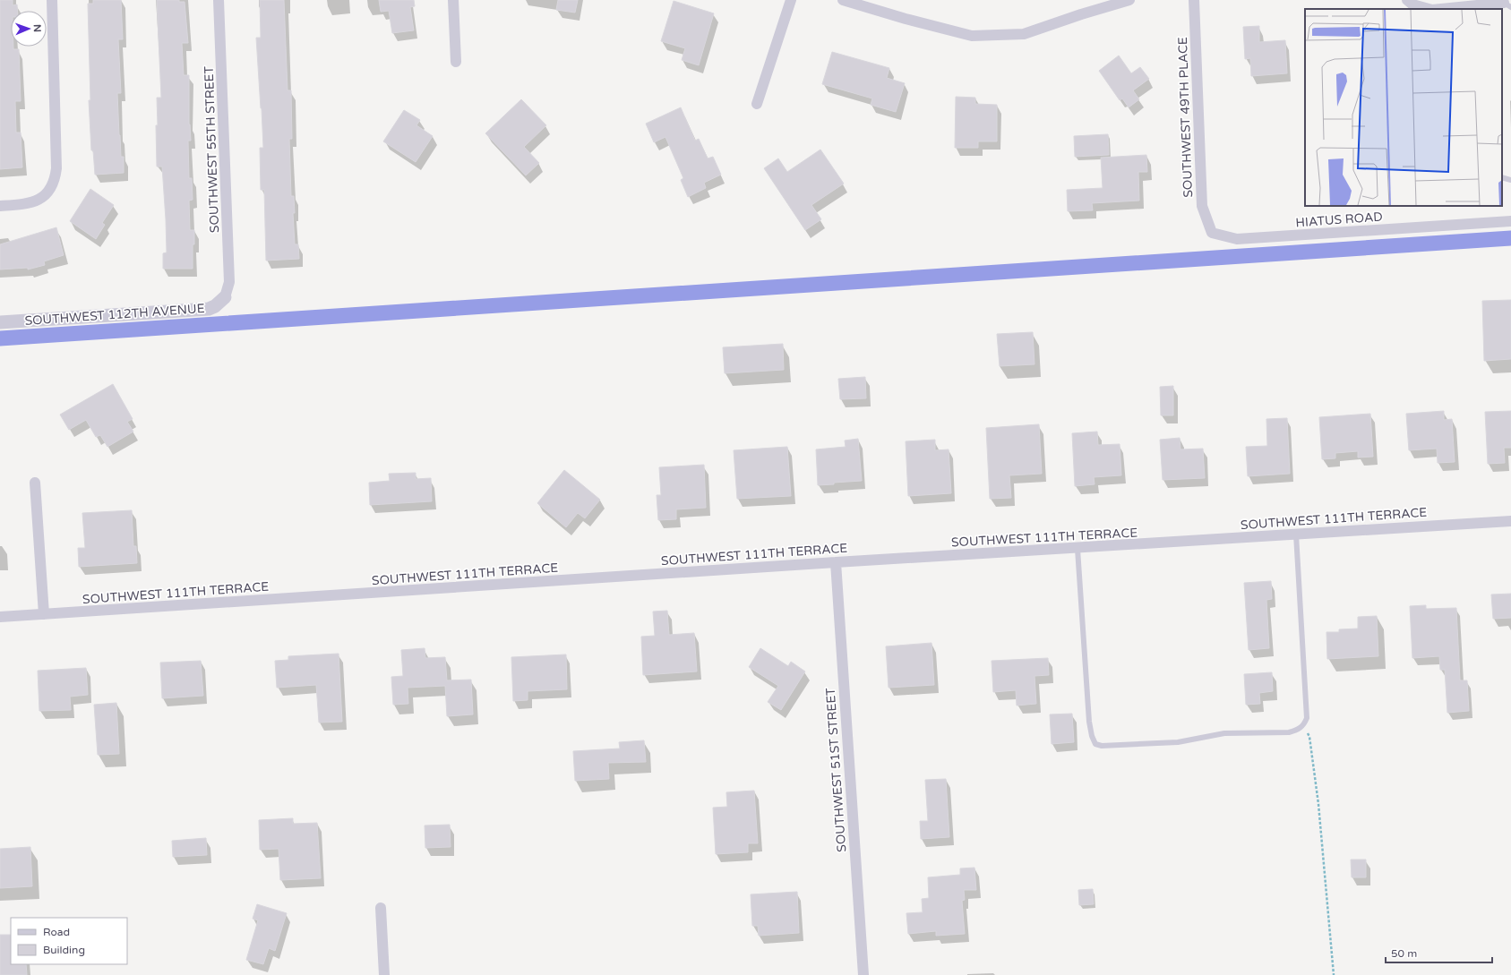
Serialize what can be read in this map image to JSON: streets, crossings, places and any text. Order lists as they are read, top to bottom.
{
  "streets": {
    "street": [
      "SOUTHWEST 49TH PLACE",
      "SOUTHWEST 55TH STREET",
      "HIATUS ROAD",
      "SOUTHWEST 112TH AVENUE",
      "SOUTHWEST 111TH TERRACE",
      "SOUTHWEST 51ST STREET"
    ]
  },
  "crossings": [
    ["SOUTHWEST 49TH PLACE", "HIATUS ROAD"],
    ["SOUTHWEST 55TH STREET", "SOUTHWEST 112TH AVENUE"],
    ["SOUTHWEST 111TH TERRACE", "SOUTHWEST 51ST STREET"]
  ],
  "legend": ["Road", "Building"],
  "scale_bar": "50 m",
  "north": "right"
}
